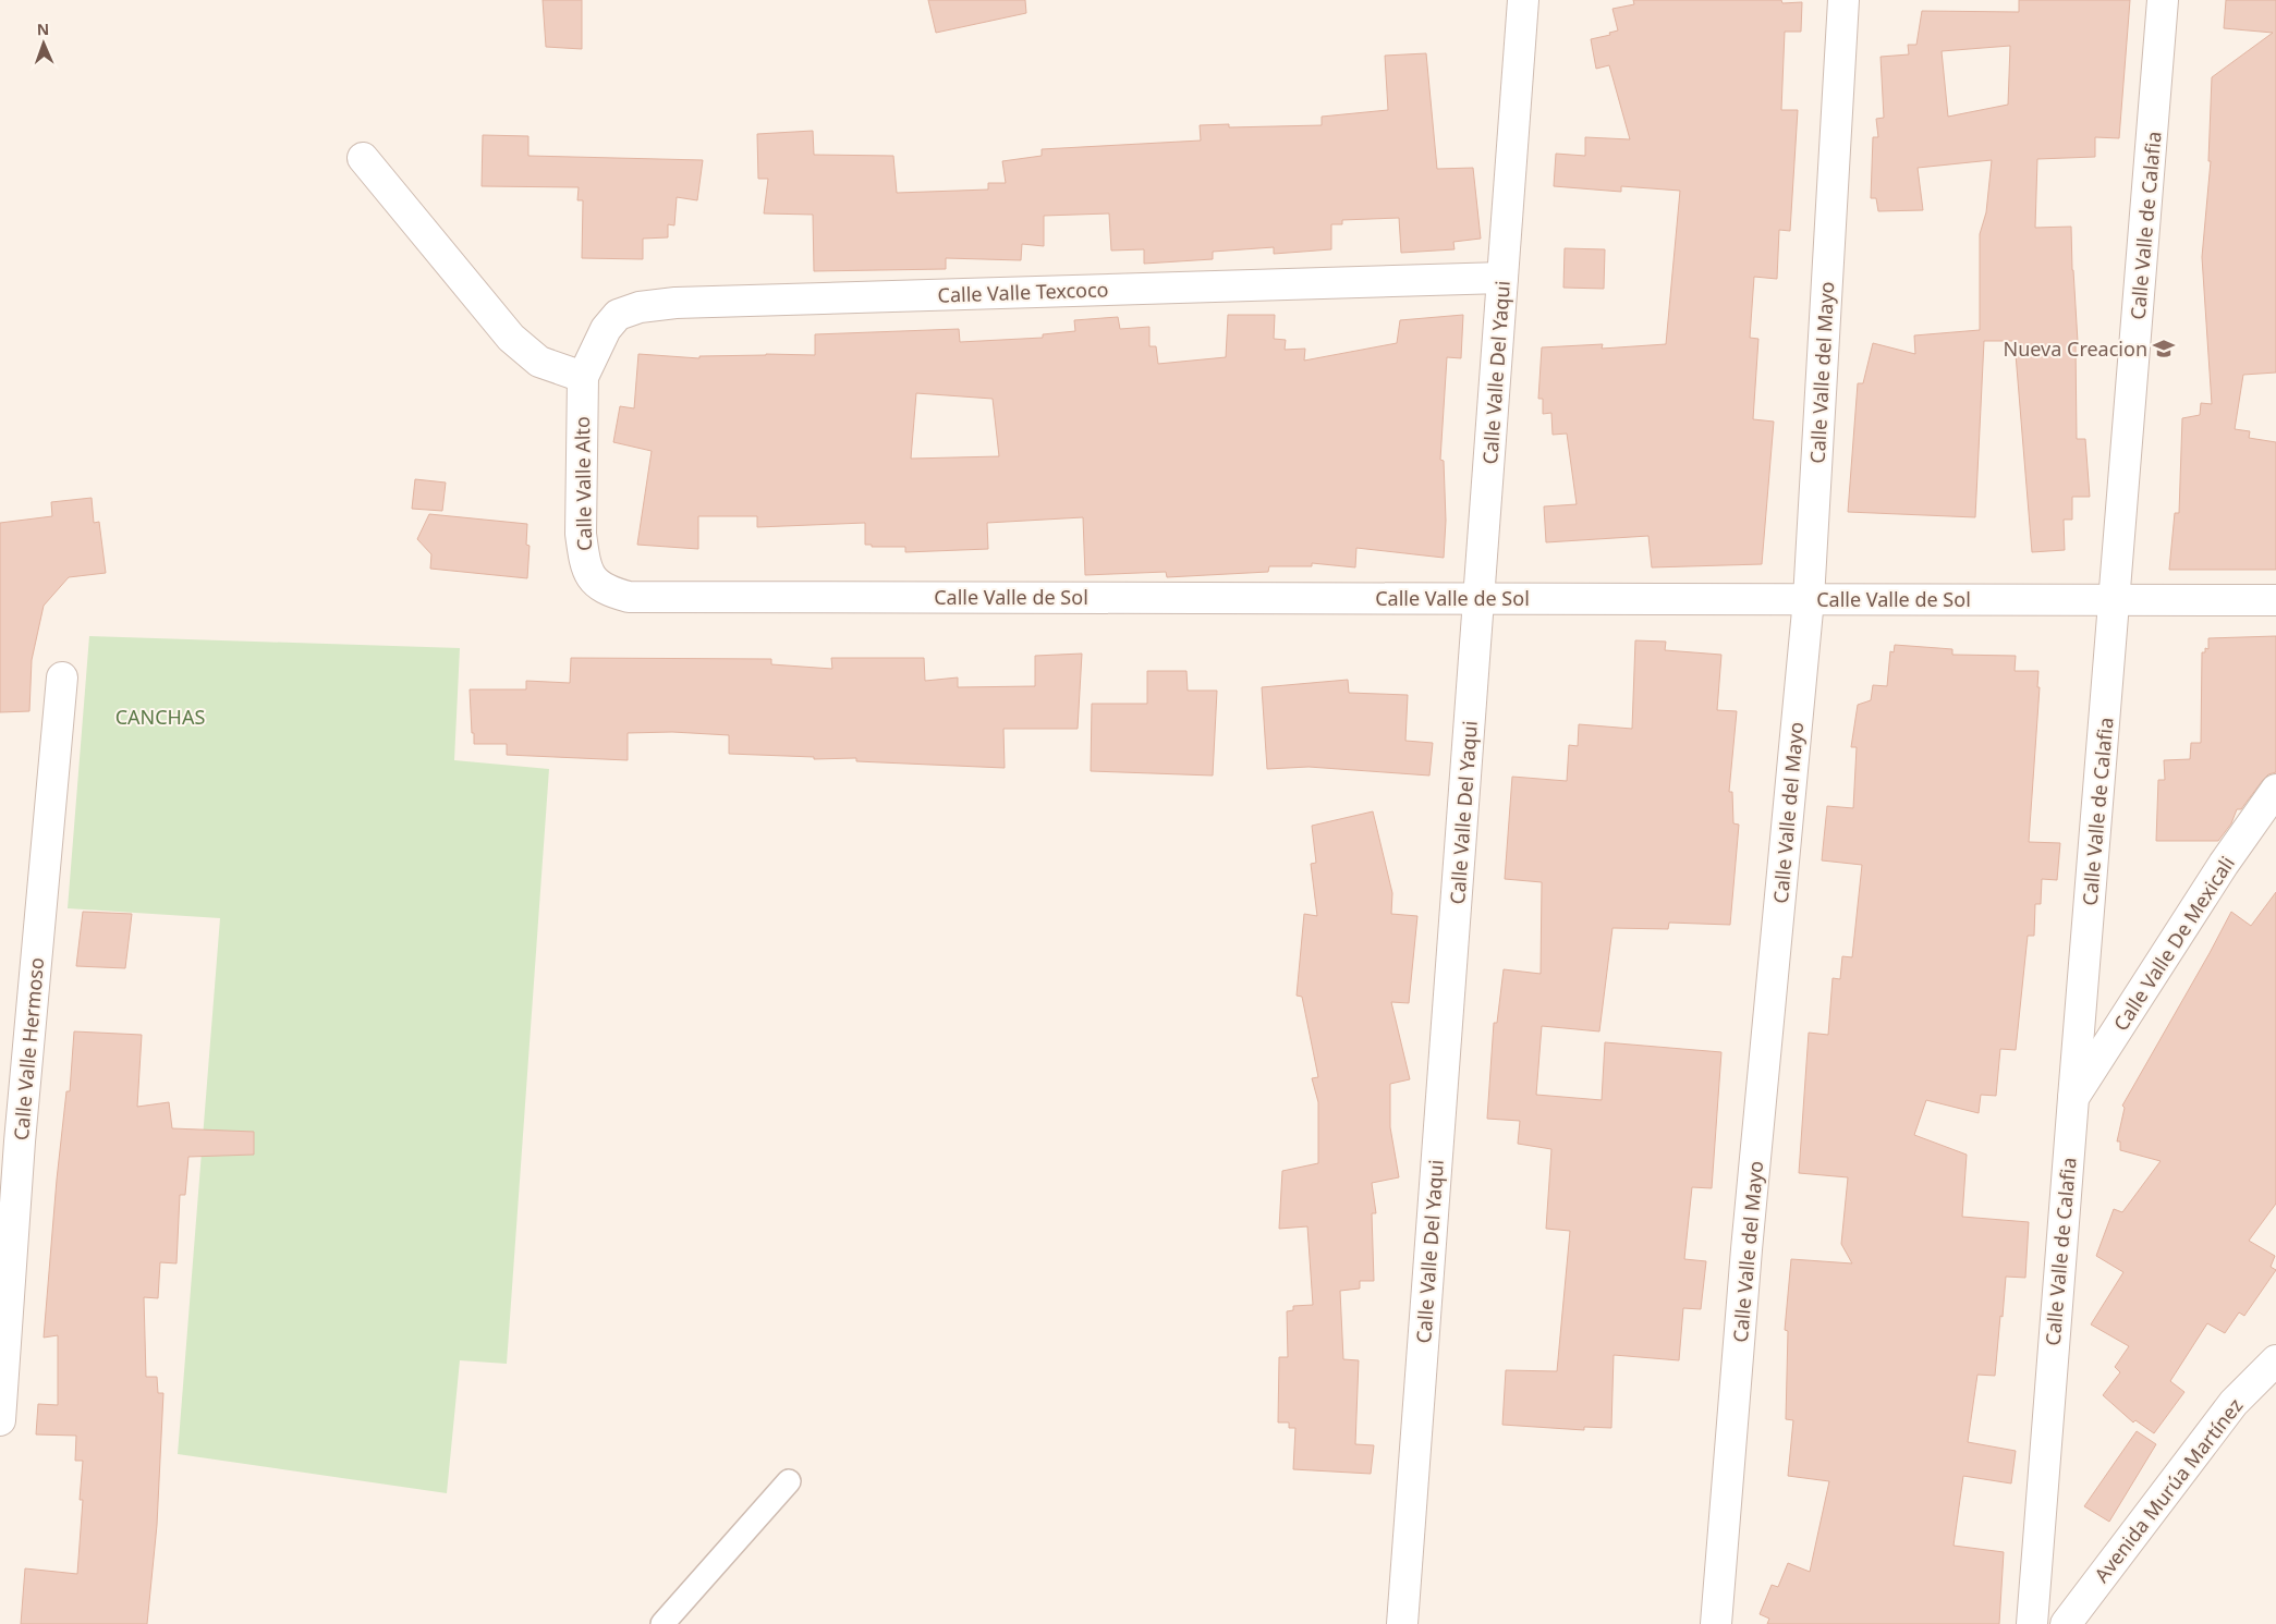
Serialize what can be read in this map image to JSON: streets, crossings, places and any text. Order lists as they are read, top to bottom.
{
  "streets": {
    "street": [
      "Calle Valle de Calafia",
      "Calle Valle Texcoco",
      "Calle Valle Del Yaqui",
      "Calle Valle del Mayo",
      "Calle Valle Alto",
      "Calle Valle de Sol",
      "Calle Valle De Mexicali",
      "Calle Valle Hermoso",
      "Avenida Murúa Martínez"
    ]
  },
  "crossings": [
    ["Calle Valle de Calafia", "Calle Valle de Sol"],
    ["Calle Valle de Calafia", "Calle Valle De Mexicali"],
    ["Calle Valle Texcoco", "Calle Valle Del Yaqui"],
    ["Calle Valle Texcoco", "Calle Valle Alto"],
    ["Calle Valle Del Yaqui", "Calle Valle de Sol"],
    ["Calle Valle del Mayo", "Calle Valle de Sol"],
    ["Calle Valle Alto", "Calle Valle de Sol"]
  ],
  "parks": ["CANCHAS"],
  "places": {
    "school or university": ["Nueva Creacion"]
  },
  "north": "top"
}
